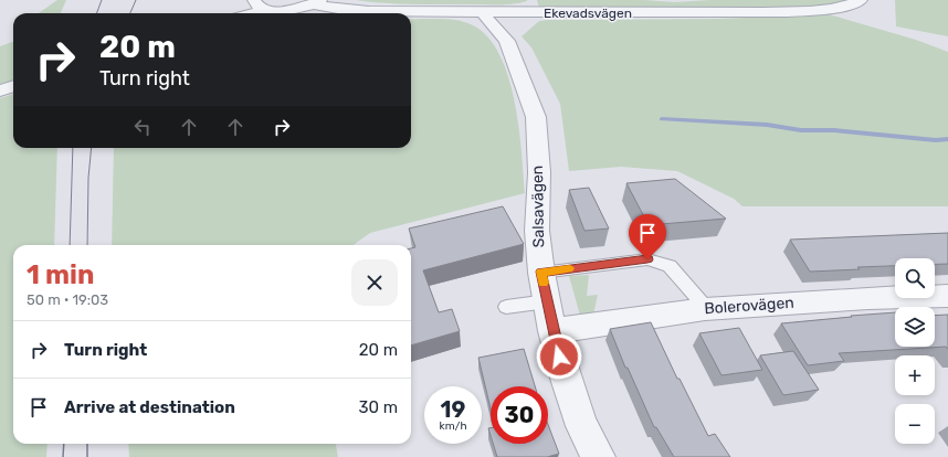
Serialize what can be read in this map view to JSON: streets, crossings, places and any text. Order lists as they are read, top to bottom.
{
  "streets": {
    "street": ["Ekevadsvägen", "Salsavägen", "Bolerovägen"]
  },
  "crossings": [
    ["Ekevadsvägen", "Salsavägen"],
    ["Salsavägen", "Bolerovägen"]
  ],
  "page": {
    "turn": ["20 m", "Turn right"],
    "heading": ["1 min", "50 m · 19:03"],
    "map_buttons": ["+", "−"],
    "list": [
      {
        "name": "Turn right",
        "value": "20 m"
      },
      {
        "name": "Arrive at destination",
        "value": "30 m"
      }
    ],
    "speed": "19 km/h",
    "limit": "30"
  }
}
